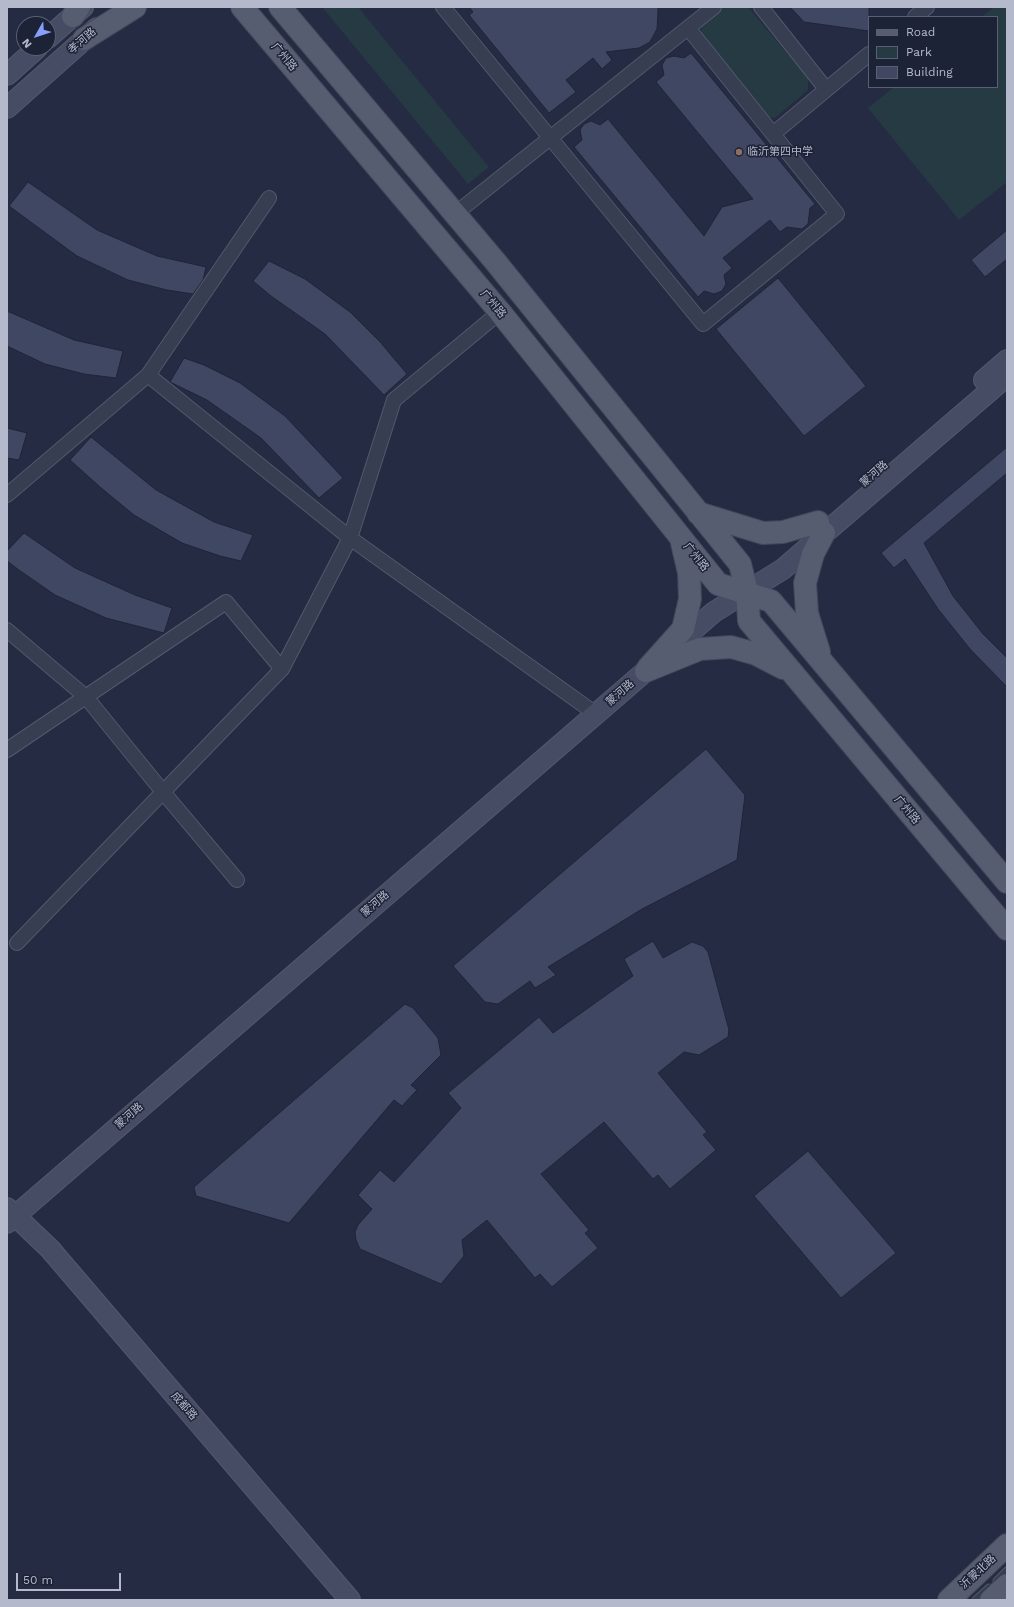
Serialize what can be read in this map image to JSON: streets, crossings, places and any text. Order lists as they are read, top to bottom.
{
  "streets": {
    "main road": ["广州路", "沂蒙北路"],
    "street": ["孝河路", "蒙河路", "成都路"]
  },
  "crossings": [
    ["广州路", "蒙河路"],
    ["蒙河路", "成都路"]
  ],
  "places": ["临沂第四中学"],
  "legend": ["Road", "Park", "Building"],
  "scale_bar": "50 m",
  "north": "bottom left"
}
